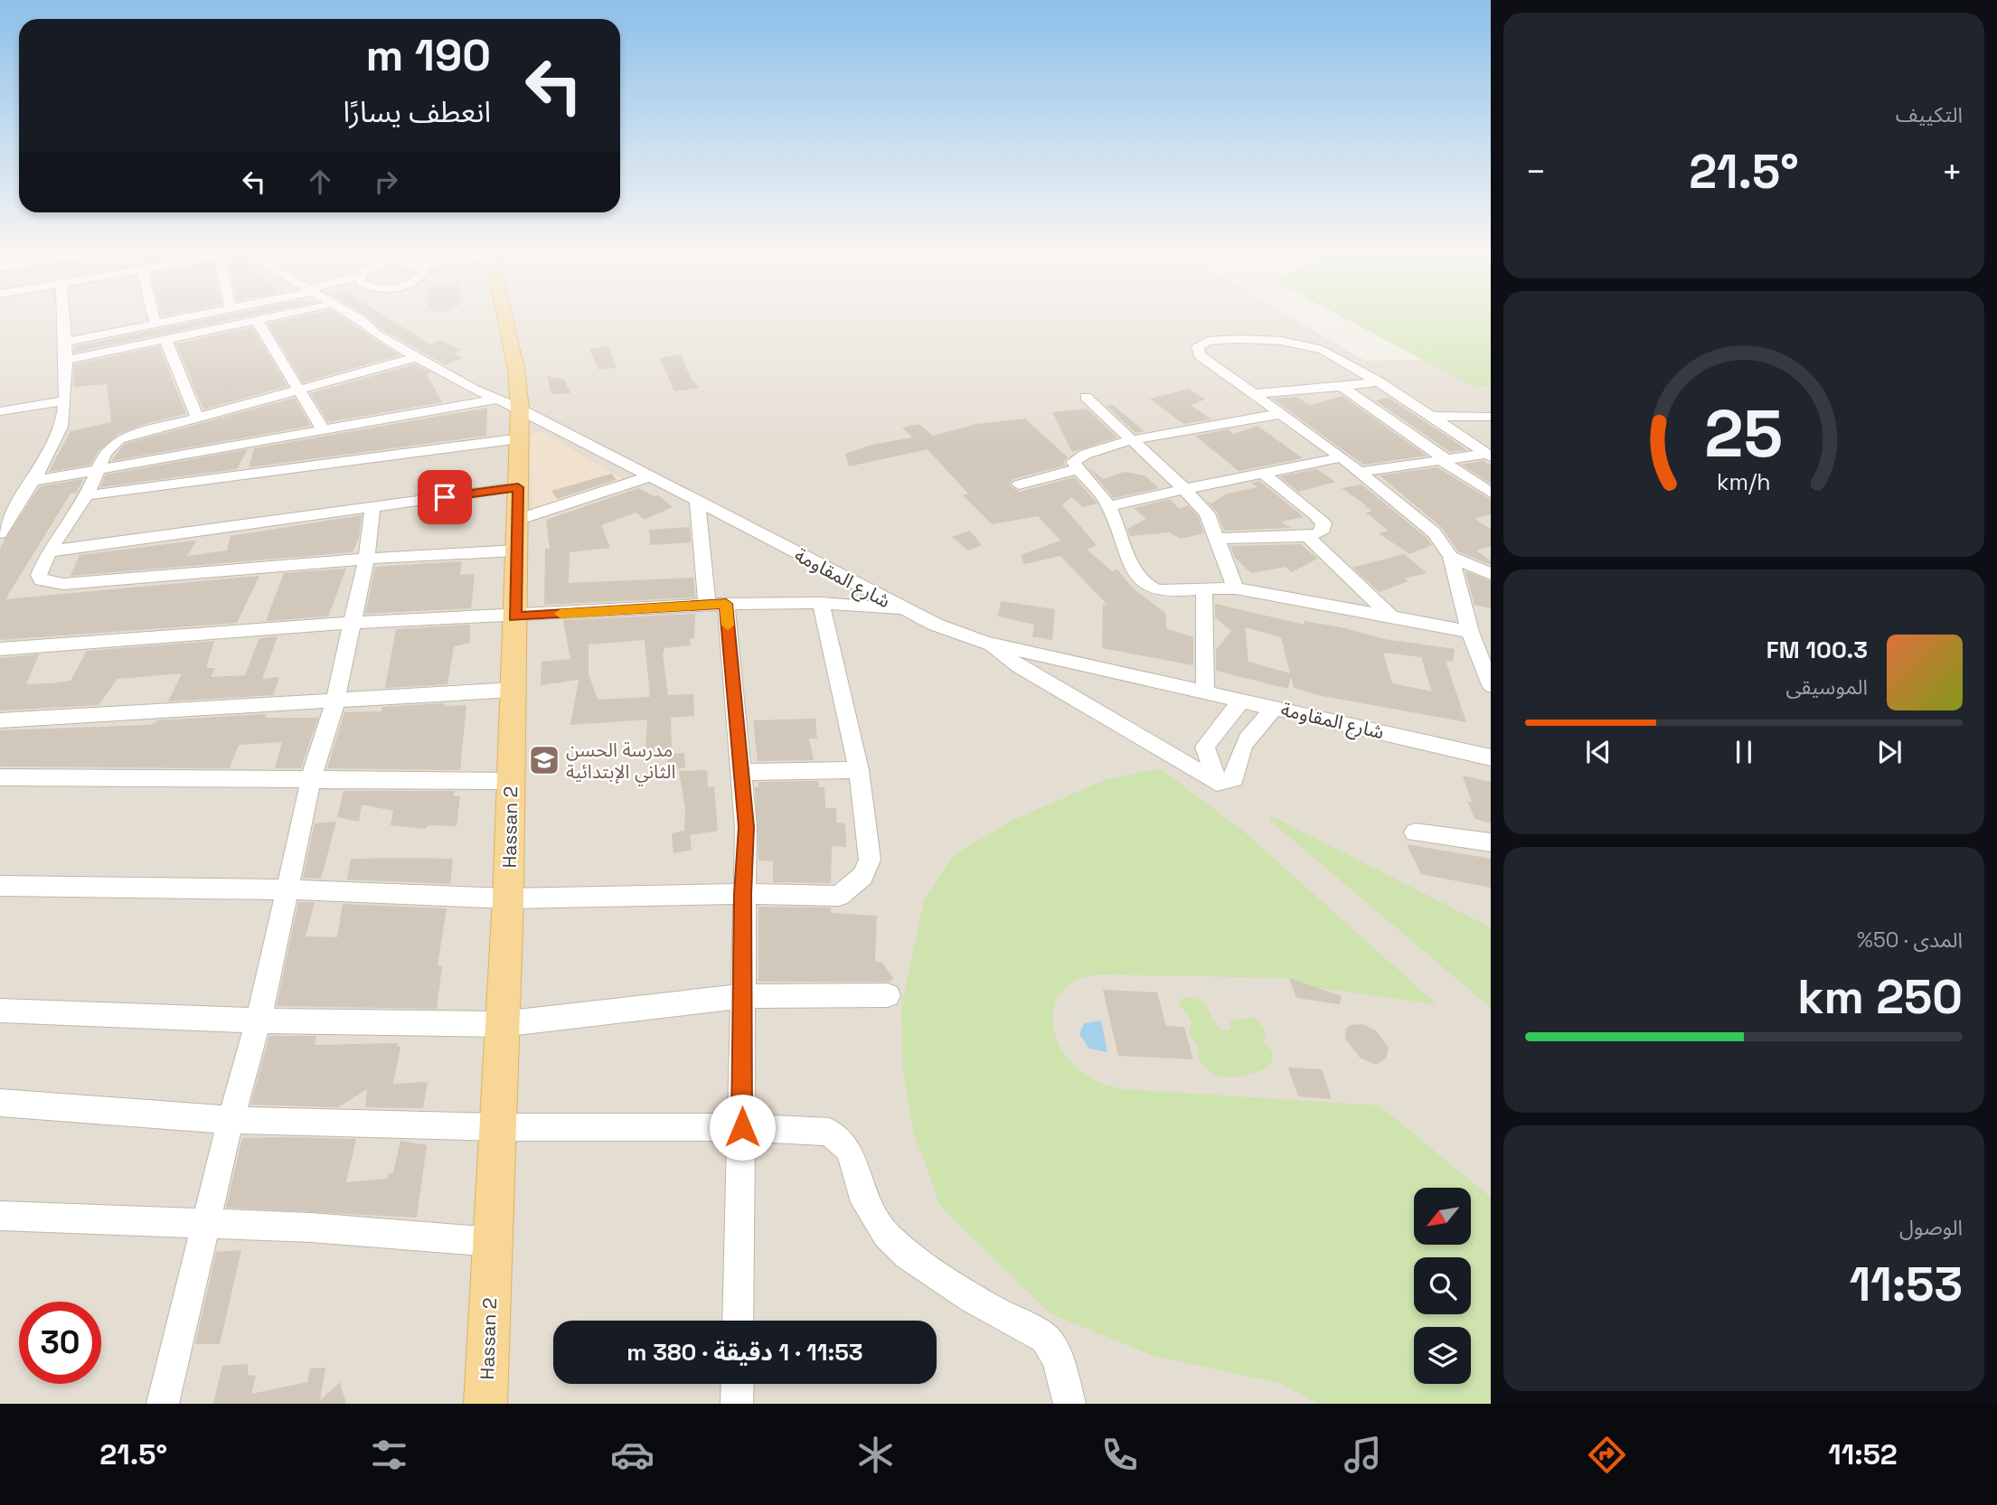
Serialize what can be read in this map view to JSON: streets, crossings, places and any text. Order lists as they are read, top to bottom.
{
  "streets": {
    "main road": ["Hassan 2"],
    "street": ["شارع المقاومة"]
  },
  "crossings": [
    ["شارع المقاومة", "Hassan 2"]
  ],
  "places": {
    "school or university": ["مدرسة الحسن الثاني الإبتدائية"]
  },
  "north": "bottom left",
  "page": {
    "tile": [
      "التكييف",
      ["المدى · 50%", "250 km"],
      ["الوصول", "11:53"]
    ],
    "turn": ["190 m", "انعطف يسارًا"],
    "heat": ["−", "21.5°", "+"],
    "song": ["100.3 FM", "الموسيقى"],
    "limit": "30",
    "trip": "11:53 · 1 دقيقة · 380 m",
    "tabs": ["11:52", "21.5°"],
    "gauge": ["25", "km/h"]
  }
}
